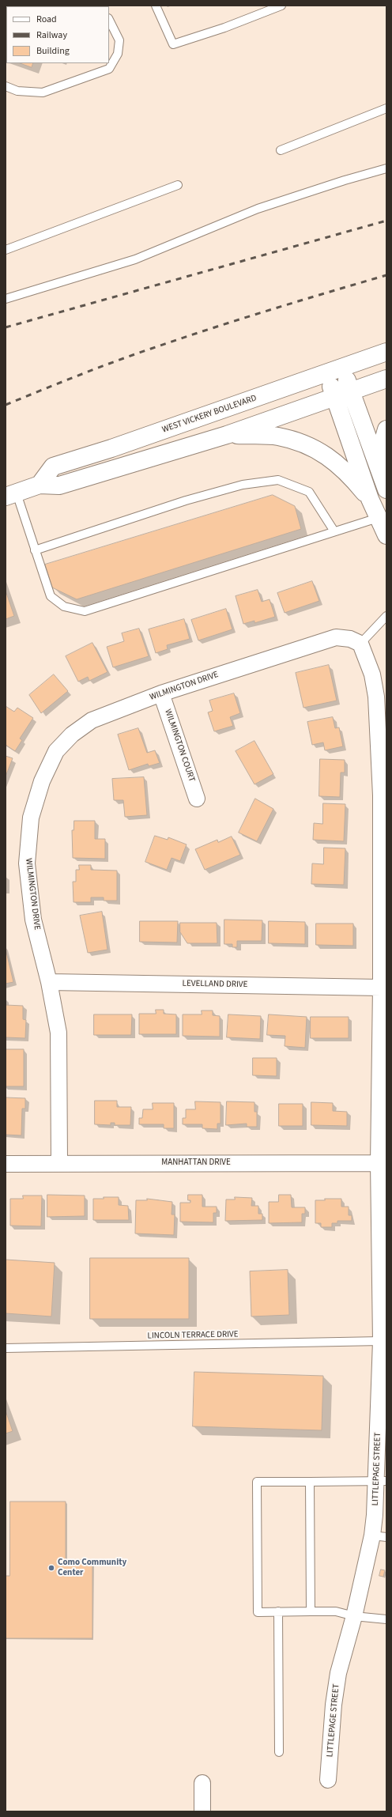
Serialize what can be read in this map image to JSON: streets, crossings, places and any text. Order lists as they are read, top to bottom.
{
  "streets": {
    "main road": ["WEST VICKERY BOULEVARD"],
    "street": [
      "WILMINGTON DRIVE",
      "WILMINGTON COURT",
      "LEVELLAND DRIVE",
      "MANHATTAN DRIVE",
      "LITTLEPAGE STREET"
    ],
    "lane": ["LINCOLN TERRACE DRIVE"]
  },
  "crossings": [
    ["WILMINGTON DRIVE", "WILMINGTON COURT"],
    ["WILMINGTON DRIVE", "LEVELLAND DRIVE"],
    ["WILMINGTON DRIVE", "MANHATTAN DRIVE"],
    ["WILMINGTON DRIVE", "LITTLEPAGE STREET"],
    ["LEVELLAND DRIVE", "LITTLEPAGE STREET"],
    ["MANHATTAN DRIVE", "LITTLEPAGE STREET"],
    ["LINCOLN TERRACE DRIVE", "LITTLEPAGE STREET"]
  ],
  "places": ["Como Community Center"],
  "legend": ["Road", "Railway", "Building"]
}
